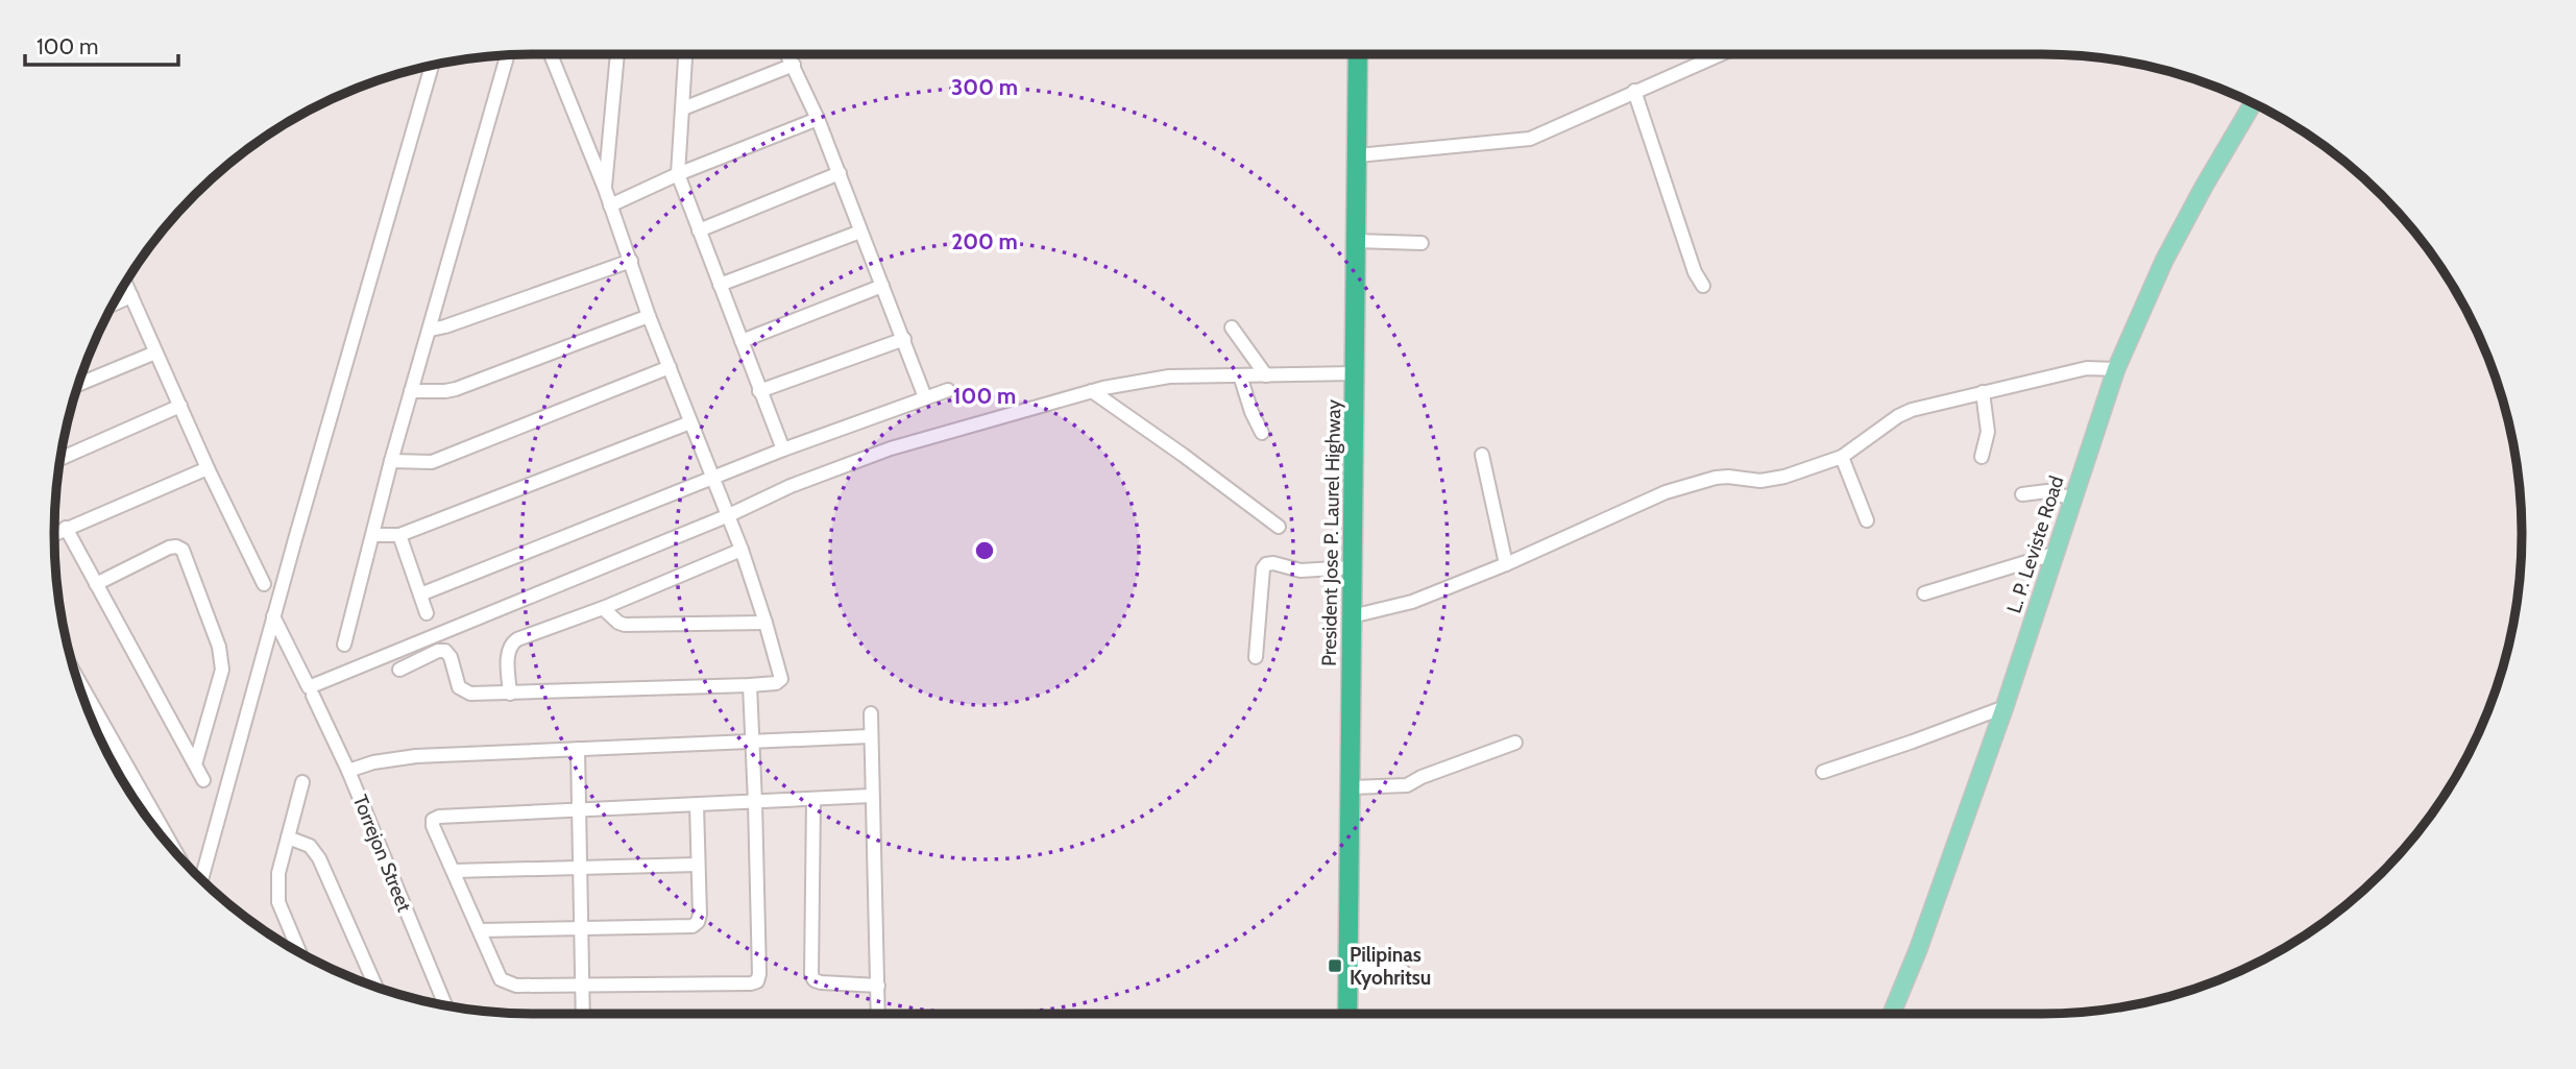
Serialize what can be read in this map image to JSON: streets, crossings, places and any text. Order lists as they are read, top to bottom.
{
  "streets": {
    "highway": ["President Jose P. Laurel Highway"],
    "main road": ["L. P. Leviste Road"],
    "street": ["Torrejon Street"]
  },
  "places": {
    "transit": ["Pilipinas Kyohritsu"]
  },
  "scale_bar": "100 m",
  "rings": ["300 m", "200 m", "100 m"]
}
